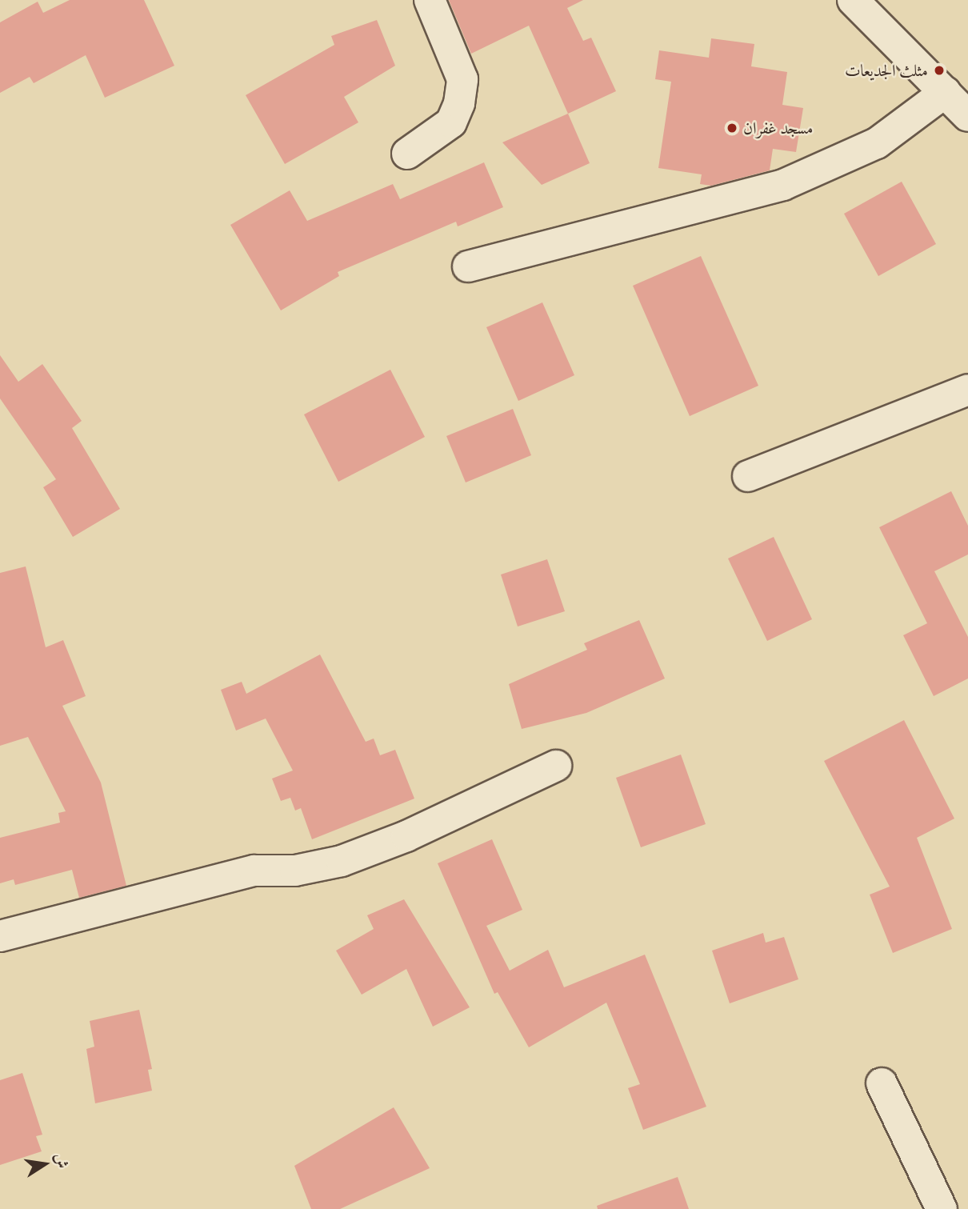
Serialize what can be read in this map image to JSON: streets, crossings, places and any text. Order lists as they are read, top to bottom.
{
  "places": ["مثلث الجديعات", "مسجد غفران"],
  "north": "right"
}
